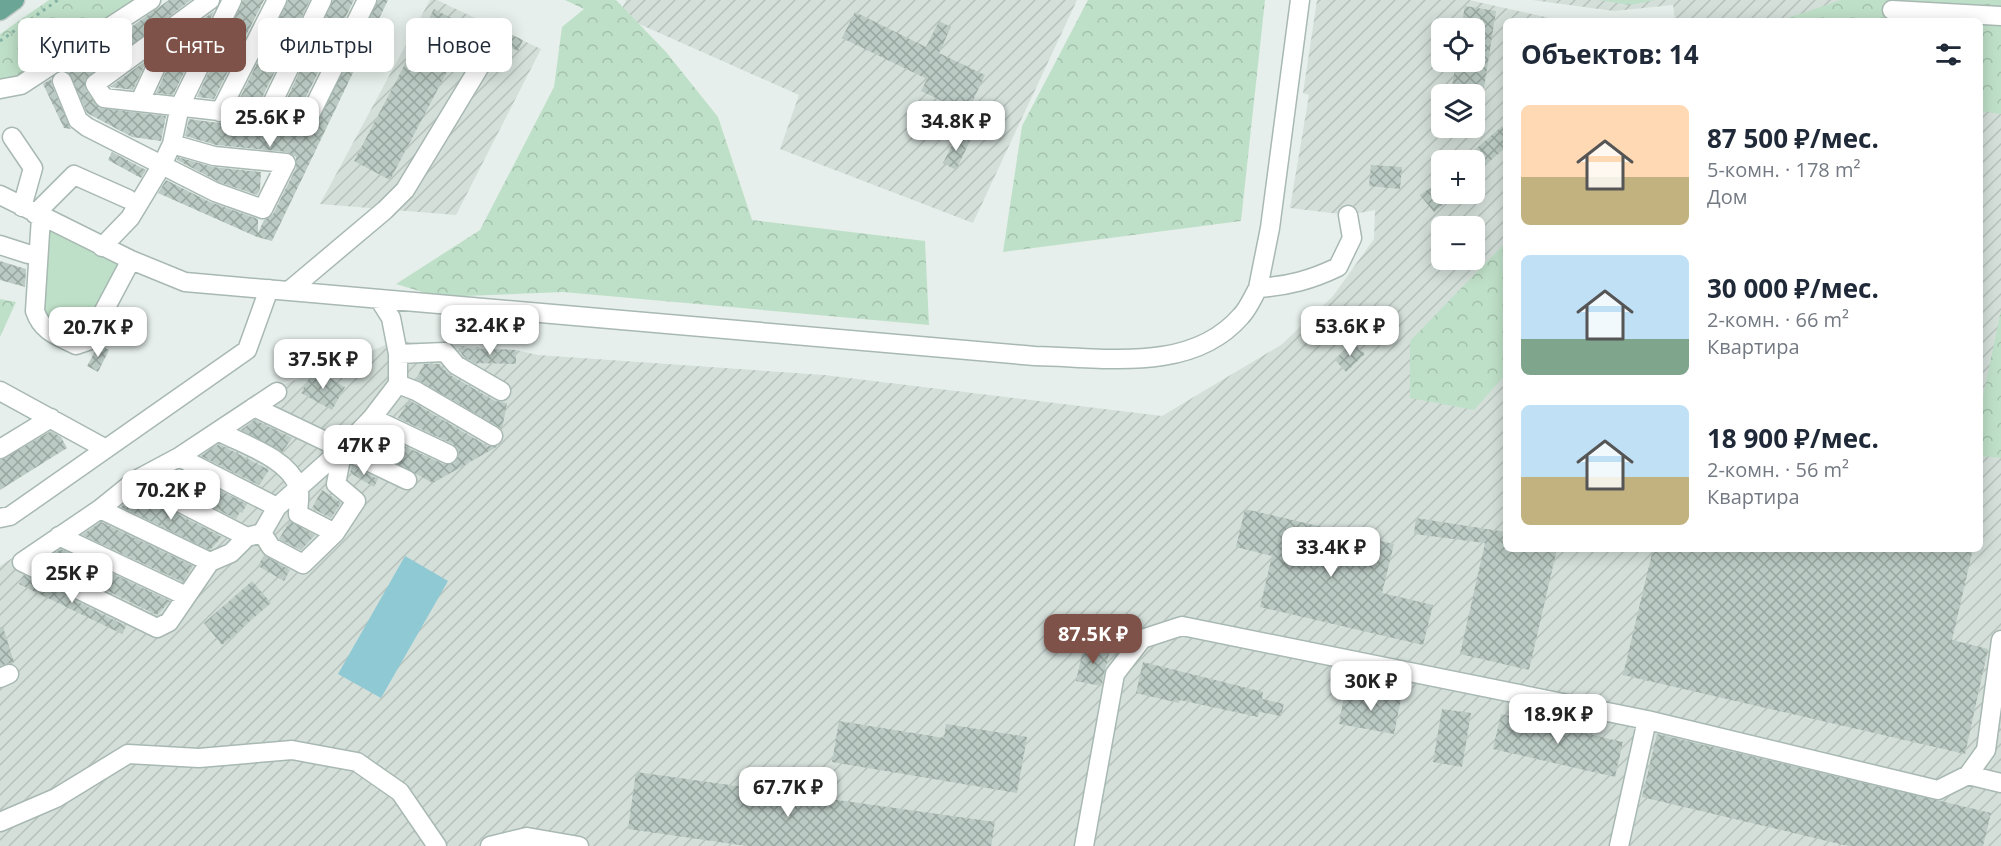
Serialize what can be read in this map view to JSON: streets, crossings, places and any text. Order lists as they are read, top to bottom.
{
  "page": {
    "map_buttons": ["+", "−"],
    "chip": [
      "Купить",
      "Снять",
      "Фильтры",
      "Новое"
    ],
    "heading": "Объектов: 14",
    "list": [
      {
        "name": "87 500 ₽/мес.",
        "note": "5-комн. · 178 m² · Дом"
      },
      {
        "name": "30 000 ₽/мес.",
        "note": "2-комн. · 66 m² · Квартира"
      },
      {
        "name": "18 900 ₽/мес.",
        "note": "2-комн. · 56 m² · Квартира"
      }
    ],
    "price": [
      "25.6K ₽",
      "34.8K ₽",
      "32.4K ₽",
      "53.6K ₽",
      "20.7K ₽",
      "37.5K ₽",
      "47K ₽",
      "70.2K ₽",
      "33.4K ₽",
      "25K ₽",
      "87.5K ₽",
      "30K ₽",
      "18.9K ₽",
      "67.7K ₽"
    ]
  }
}
